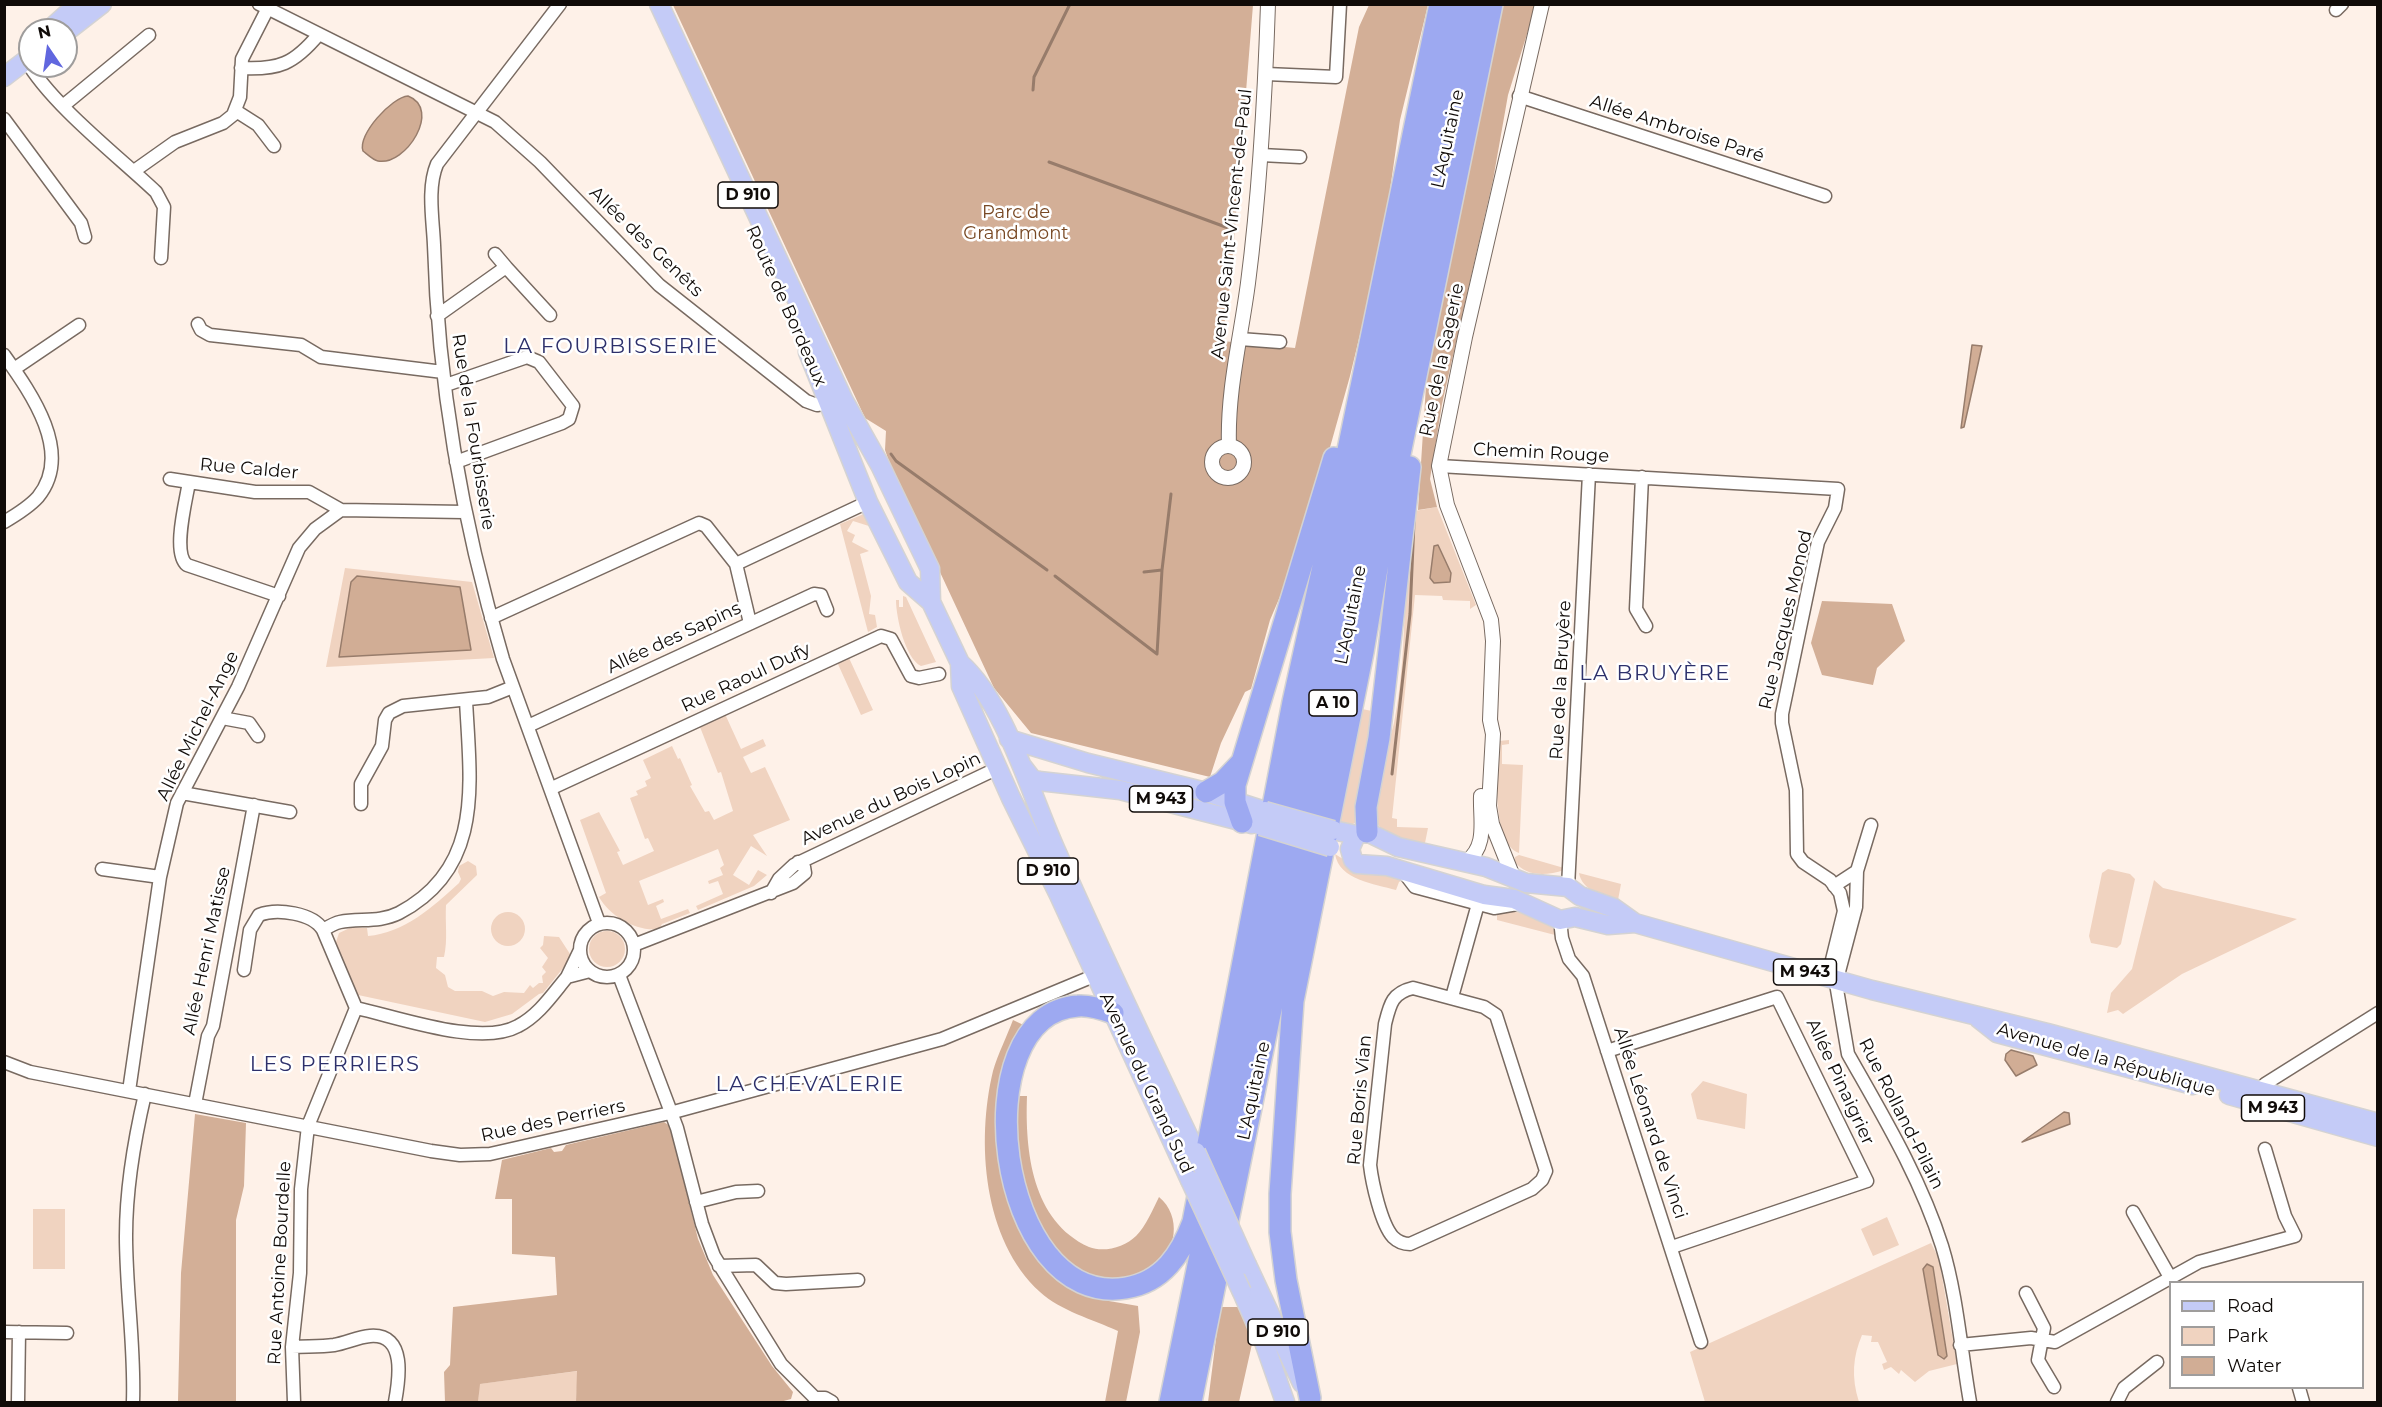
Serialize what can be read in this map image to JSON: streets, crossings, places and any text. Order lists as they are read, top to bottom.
{
  "streets": {
    "highway": ["L'Aquitaine", "A 10"],
    "main road": [
      "D 910",
      "Route de Bordeaux",
      "M 943",
      "Avenue de la République",
      "Avenue du Grand Sud"
    ],
    "street": [
      "Allée Ambroise Paré",
      "Avenue Saint-Vincent-de-Paul",
      "Allée des Genêts",
      "Rue de la Sagerie",
      "Rue de la Fourbisserie",
      "Chemin Rouge",
      "Rue Calder",
      "Rue Jacques Monod",
      "Allée des Sapins",
      "Rue Raoul Dufy",
      "Rue de la Bruyère",
      "Allée Michel-Ange",
      "Avenue du Bois Lopin",
      "Allée Henri Matisse",
      "Allée Pinaigrier",
      "Rue Boris Vian",
      "Rue Rolland-Pilain",
      "Rue des Perriers",
      "Allée Léonard de Vinci",
      "Rue Antoine Bourdelle"
    ]
  },
  "crossings": [
    ["Allée Ambroise Paré", "Rue de la Sagerie"],
    ["D 910", "Route de Bordeaux"],
    ["D 910", "Avenue du Bois Lopin"],
    ["D 910", "M 943"],
    ["D 910", "Avenue de la République"],
    ["D 910", "Avenue du Grand Sud"],
    ["Allée des Genêts", "Route de Bordeaux"],
    ["Allée des Genêts", "Rue de la Fourbisserie"],
    ["Rue de la Sagerie", "Chemin Rouge"],
    ["Rue de la Sagerie", "Avenue de la République"],
    ["Rue de la Fourbisserie", "Rue Calder"],
    ["Rue de la Fourbisserie", "Allée des Sapins"],
    ["Rue de la Fourbisserie", "Rue Raoul Dufy"],
    ["Rue de la Fourbisserie", "Avenue du Bois Lopin"],
    ["Chemin Rouge", "Rue Jacques Monod"],
    ["Chemin Rouge", "Rue de la Bruyère"],
    ["Rue Calder", "Allée Michel-Ange"],
    ["Rue Jacques Monod", "Rue Rolland-Pilain"],
    ["Rue de la Bruyère", "Avenue de la République"],
    ["Allée Michel-Ange", "Rue des Perriers"],
    ["Avenue du Bois Lopin", "Avenue du Grand Sud"],
    ["Allée Henri Matisse", "Rue des Perriers"],
    ["Avenue de la République", "Rue Rolland-Pilain"],
    ["Avenue de la République", "Allée Léonard de Vinci"],
    ["Allée Pinaigrier", "Allée Léonard de Vinci"],
    ["Avenue du Grand Sud", "Rue des Perriers"],
    ["Rue des Perriers", "Rue Antoine Bourdelle"]
  ],
  "districts": [
    "LA FOURBISSERIE",
    "LA BRUYÈRE",
    "LES PERRIERS",
    "LA CHEVALERIE"
  ],
  "parks": ["Parc de Grandmont"],
  "legend": ["Road", "Park", "Water"],
  "north": "top"
}
